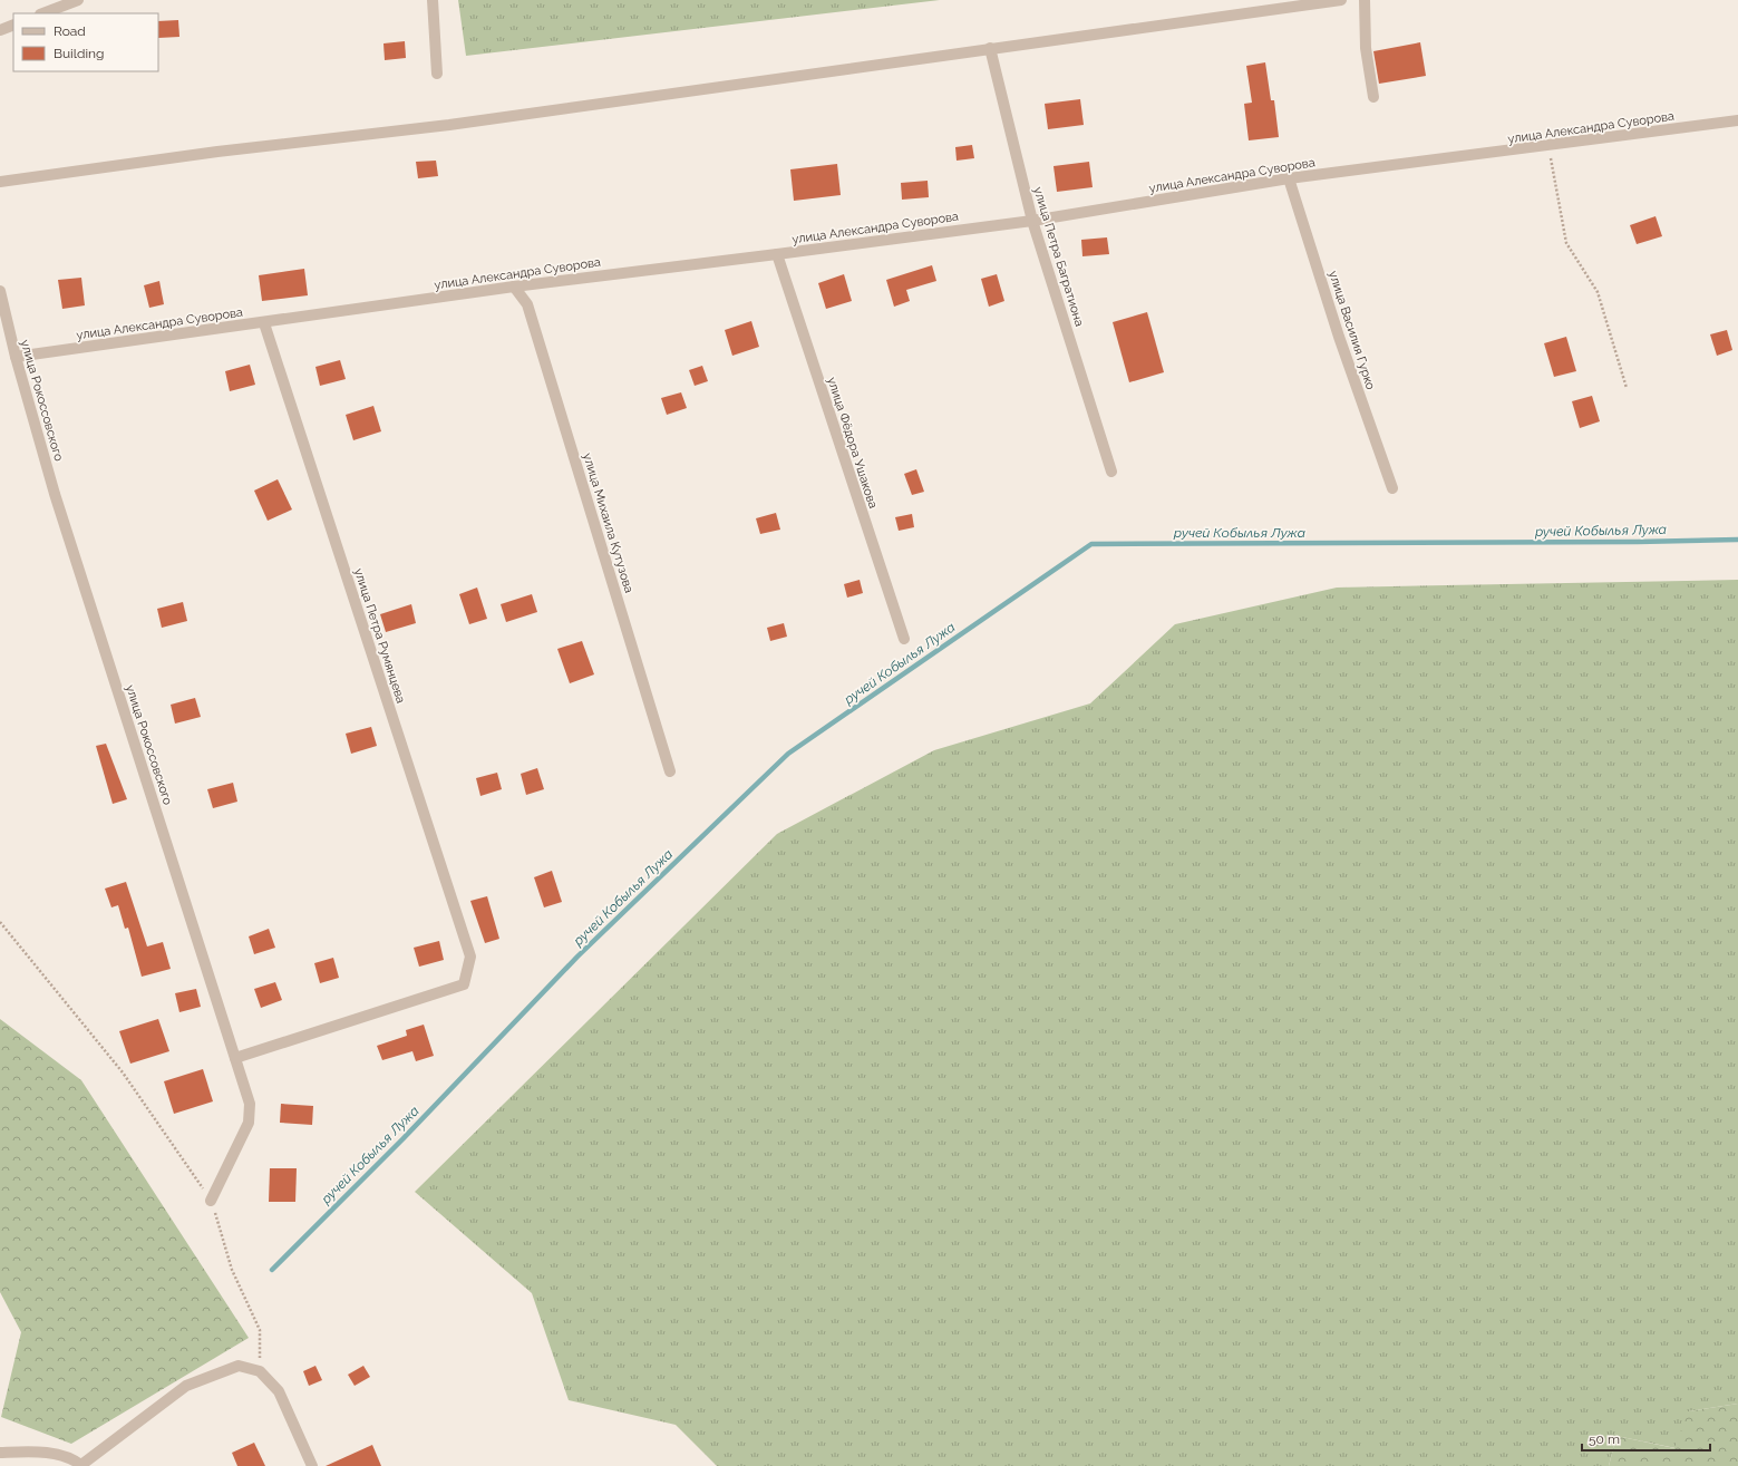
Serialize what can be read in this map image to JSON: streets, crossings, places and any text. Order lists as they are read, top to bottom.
{
  "streets": {
    "street": [
      "улица Александра Суворова",
      "улица Петра Багратиона",
      "улица Василия Гурко",
      "улица Рокоссовского",
      "улица Фёдора Ушакова",
      "улица Михаила Кутузова",
      "улица Петра Румянцева"
    ]
  },
  "crossings": [
    ["улица Александра Суворова", "улица Петра Багратиона"],
    ["улица Александра Суворова", "улица Василия Гурко"],
    ["улица Александра Суворова", "улица Рокоссовского"],
    ["улица Александра Суворова", "улица Фёдора Ушакова"],
    ["улица Александра Суворова", "улица Михаила Кутузова"],
    ["улица Александра Суворова", "улица Петра Румянцева"],
    ["улица Рокоссовского", "улица Петра Румянцева"]
  ],
  "water": ["ручей Кобылья Лужа"],
  "legend": ["Road", "Building"],
  "scale_bar": "50 m"
}
